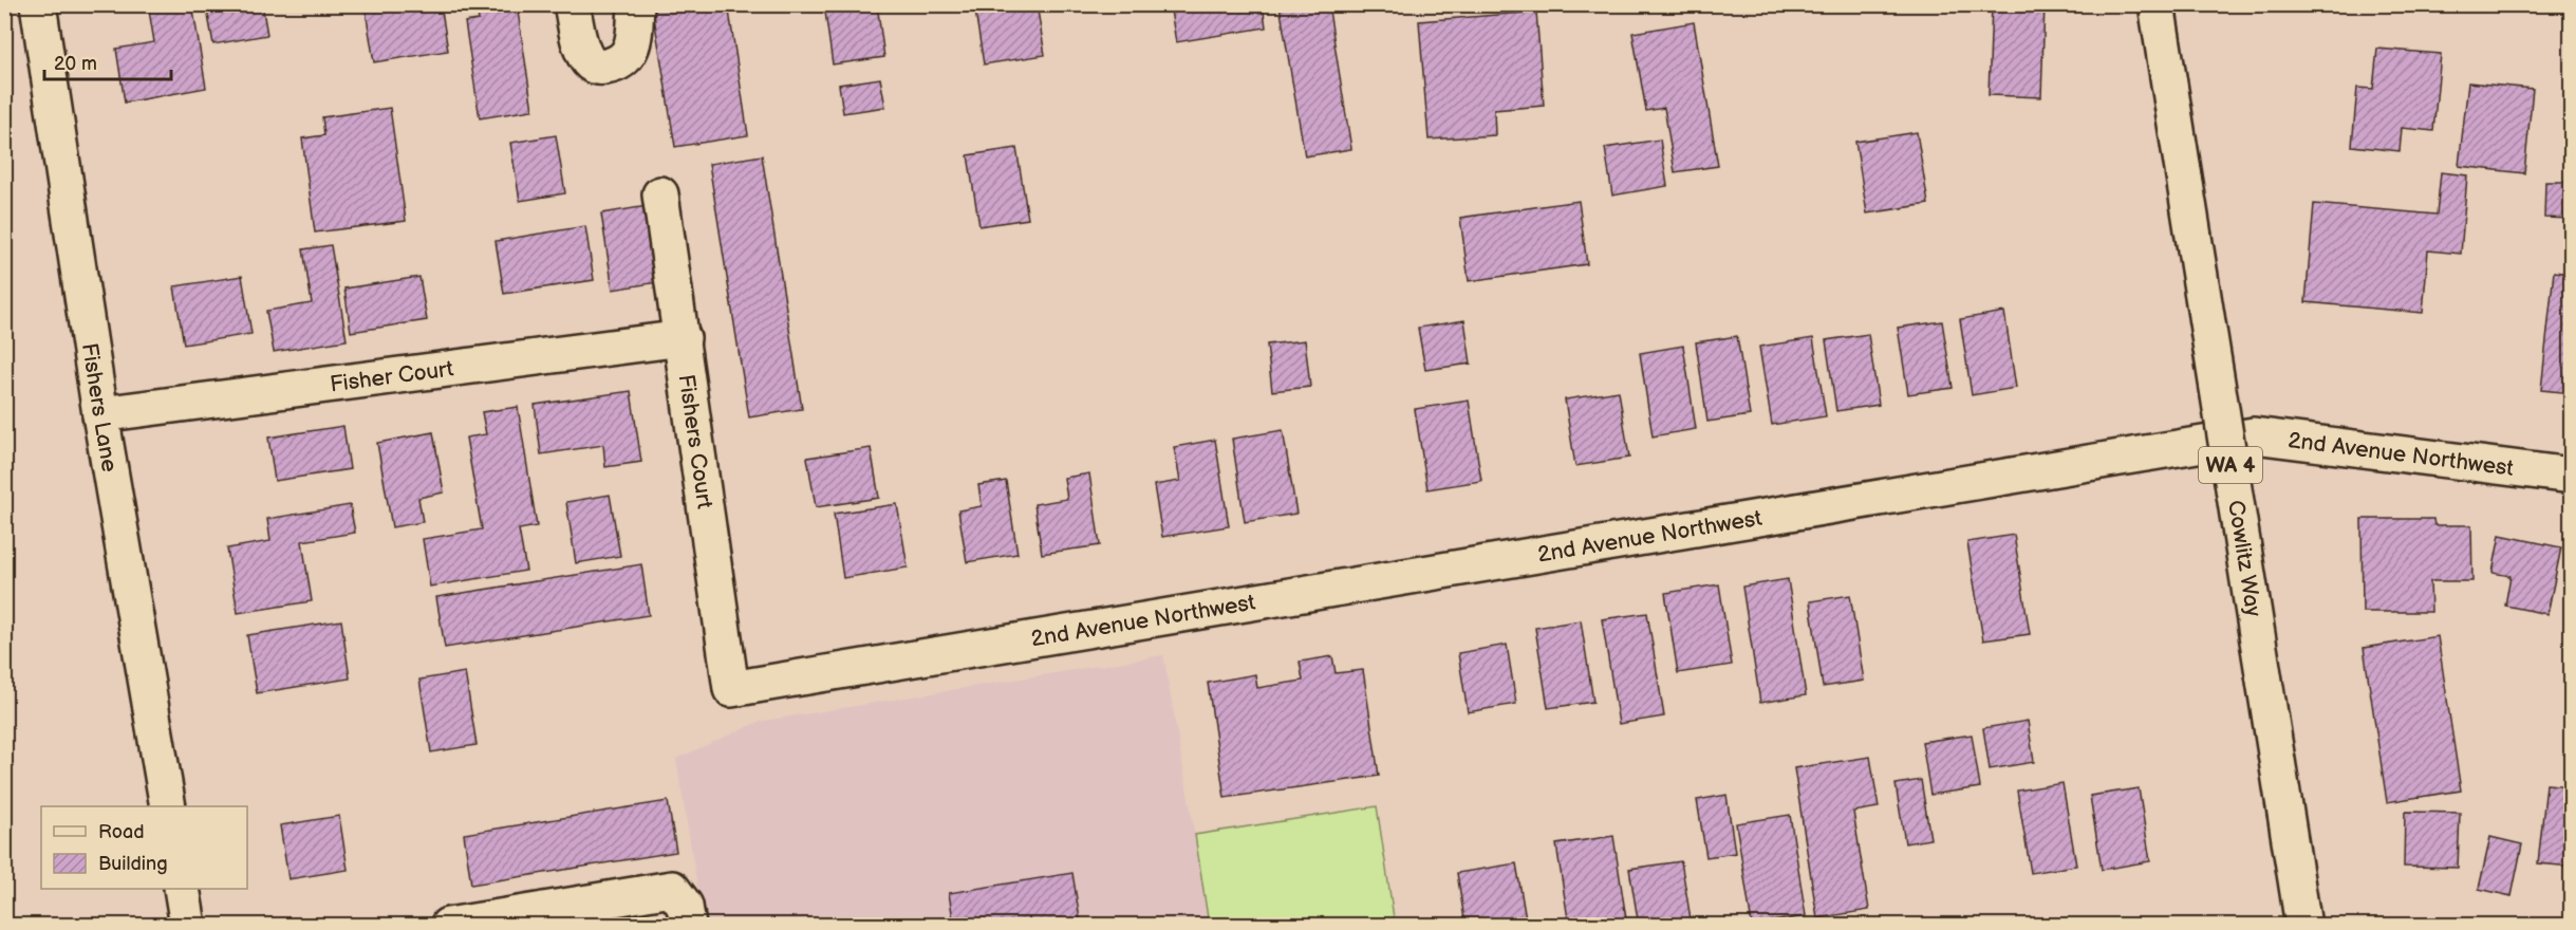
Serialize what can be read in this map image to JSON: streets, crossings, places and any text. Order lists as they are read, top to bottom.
{
  "streets": {
    "street": [
      "Fisher Court",
      "Fishers Lane",
      "Fishers Court",
      "2nd Avenue Northwest",
      "WA 4",
      "Cowlitz Way"
    ]
  },
  "crossings": [
    ["Fisher Court", "Fishers Lane"],
    ["Fisher Court", "Fishers Court"],
    ["Fishers Court", "2nd Avenue Northwest"]
  ],
  "legend": ["Road", "Building"],
  "scale_bar": "20 m"
}
